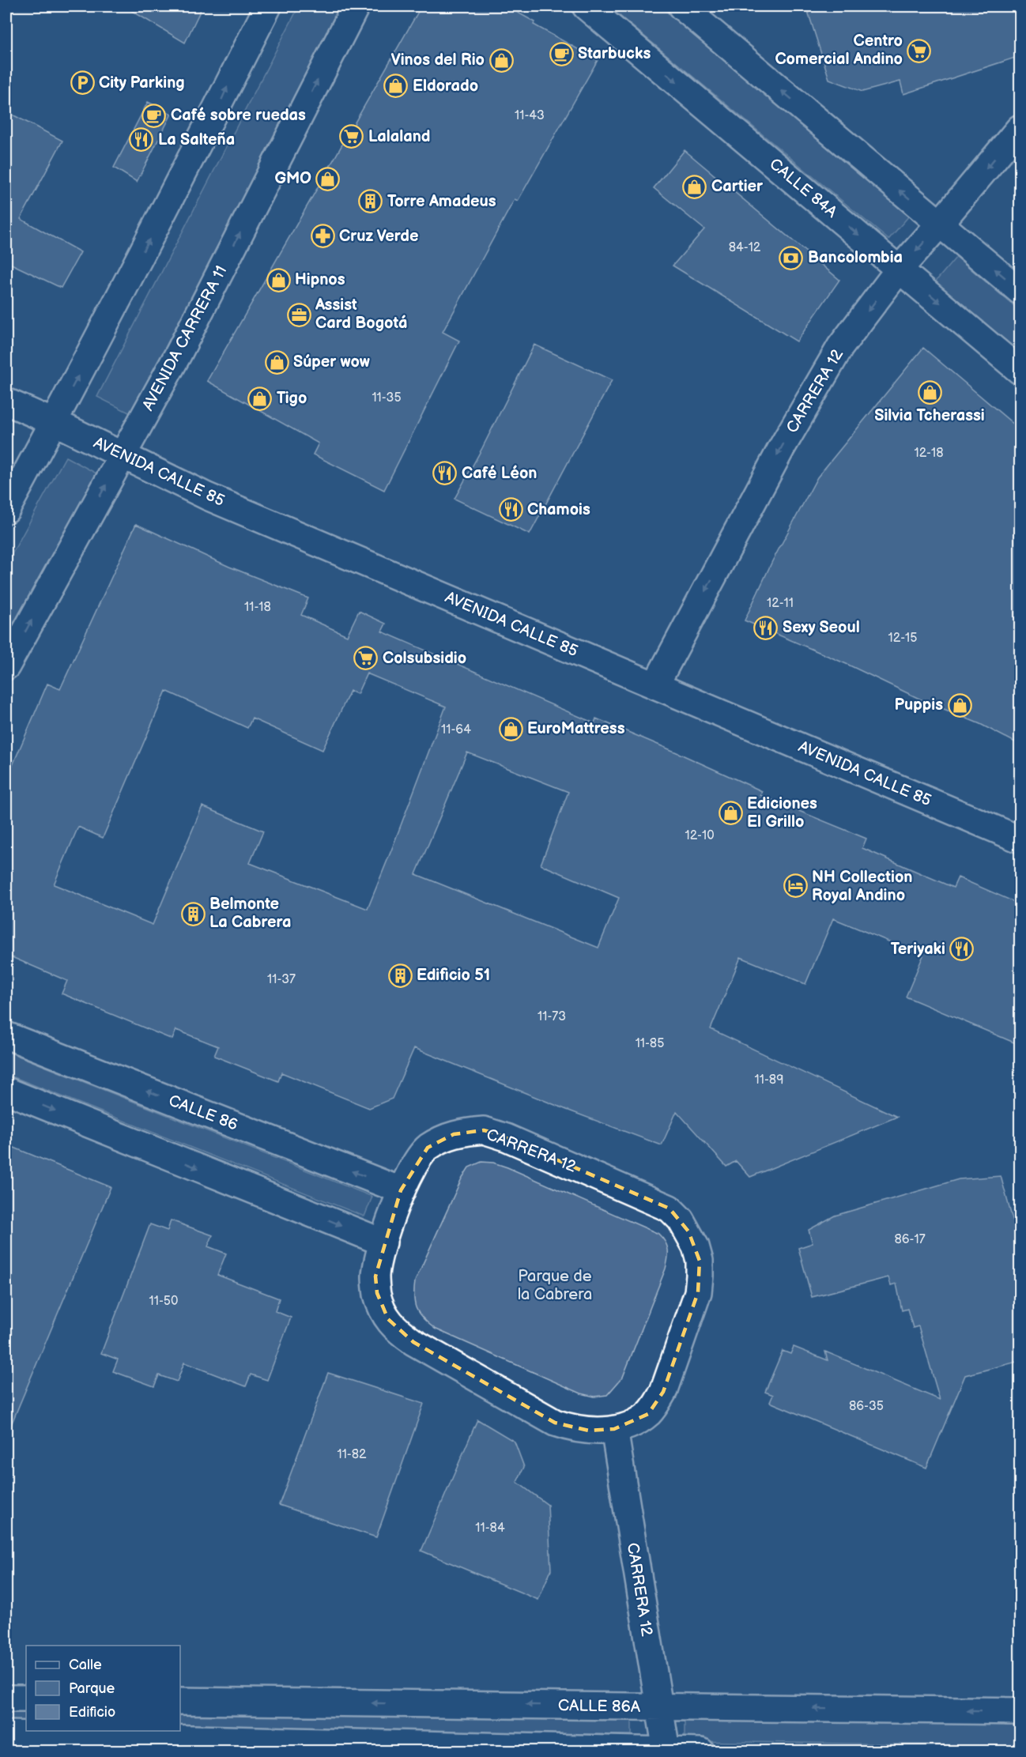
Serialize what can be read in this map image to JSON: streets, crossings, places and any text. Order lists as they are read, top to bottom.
{
  "streets": {
    "street": [
      "CALLE 84A",
      "AVENIDA CARRERA 11",
      "CARRERA 12",
      "AVENIDA CALLE 85",
      "CALLE 86",
      "CALLE 86A"
    ]
  },
  "crossings": [
    ["CALLE 84A", "CARRERA 12"],
    ["AVENIDA CARRERA 11", "AVENIDA CALLE 85"],
    ["CARRERA 12", "AVENIDA CALLE 85"],
    ["CARRERA 12", "CALLE 86"],
    ["CARRERA 12", "CALLE 86A"]
  ],
  "parks": ["Parque de la Cabrera"],
  "places": {
    "supermarket": ["Centro Comercial Andino", "Lalaland", "Colsubsidio"],
    "cafe": ["Starbucks", "Café sobre ruedas"],
    "shop": [
      "Vinos del Rio",
      "Eldorado",
      "GMO",
      "Cartier",
      "Hipnos",
      "Súper wow",
      "Silvia Tcherassi",
      "Tigo",
      "Puppis",
      "EuroMattress",
      "Ediciones El Grillo"
    ],
    "parking": ["City Parking"],
    "restaurant": [
      "La Salteña",
      "Café Léon",
      "Chamois",
      "Sexy Seoul",
      "Teriyaki"
    ],
    "building": ["Torre Amadeus", "Belmonte La Cabrera", "Edificio 51"],
    "pharmacy": ["Cruz Verde"],
    "bank": ["Bancolombia"],
    "office": ["Assist Card Bogotá"],
    "hotel": ["NH Collection Royal Andino"]
  },
  "house_numbers": [
    "11-43",
    "84-12",
    "11-35",
    "12-18",
    "12-11",
    "11-18",
    "12-15",
    "11-64",
    "12-10",
    "11-37",
    "11-73",
    "11-85",
    "11-89",
    "86-17",
    "11-50",
    "86-35",
    "11-82",
    "11-84"
  ],
  "legend": ["Calle", "Parque", "Edificio"]
}
